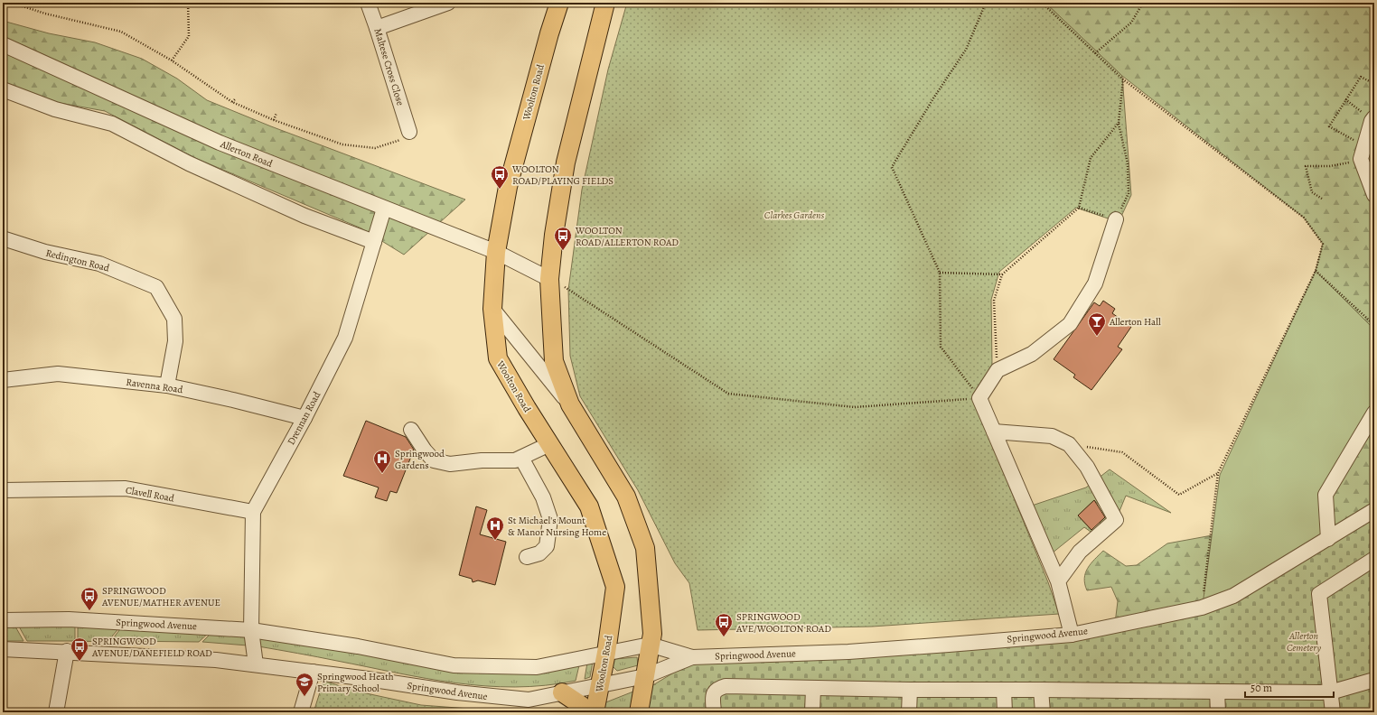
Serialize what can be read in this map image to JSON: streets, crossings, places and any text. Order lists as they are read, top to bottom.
{
  "streets": {
    "main road": ["Woolton Road"],
    "street": [
      "Maltese Cross Close",
      "Allerton Road",
      "Redington Road",
      "Ravenna Road",
      "Drennan Road",
      "Clavell Road",
      "Springwood Avenue"
    ]
  },
  "crossings": [
    ["Woolton Road", "Allerton Road"],
    ["Woolton Road", "Springwood Avenue"],
    ["Allerton Road", "Drennan Road"],
    ["Redington Road", "Ravenna Road"],
    ["Ravenna Road", "Drennan Road"],
    ["Drennan Road", "Clavell Road"],
    ["Drennan Road", "Springwood Avenue"]
  ],
  "parks": ["Clarkes Gardens", "Allerton Cemetery"],
  "places": {
    "bus stop": [
      "WOOLTON ROAD/PLAYING FIELDS",
      "WOOLTON ROAD/ALLERTON ROAD",
      "SPRINGWOOD AVENUE/MATHER AVENUE",
      "SPRINGWOOD AVE/WOOLTON ROAD",
      "SPRINGWOOD AVENUE/DANEFIELD ROAD"
    ],
    "bar": ["Allerton Hall"],
    "hospital": ["Springwood Gardens", "St Michael's Mount & Manor Nursing Home"],
    "school or university": ["Springwood Heath Primary School"]
  },
  "scale_bar": "50 m"
}
